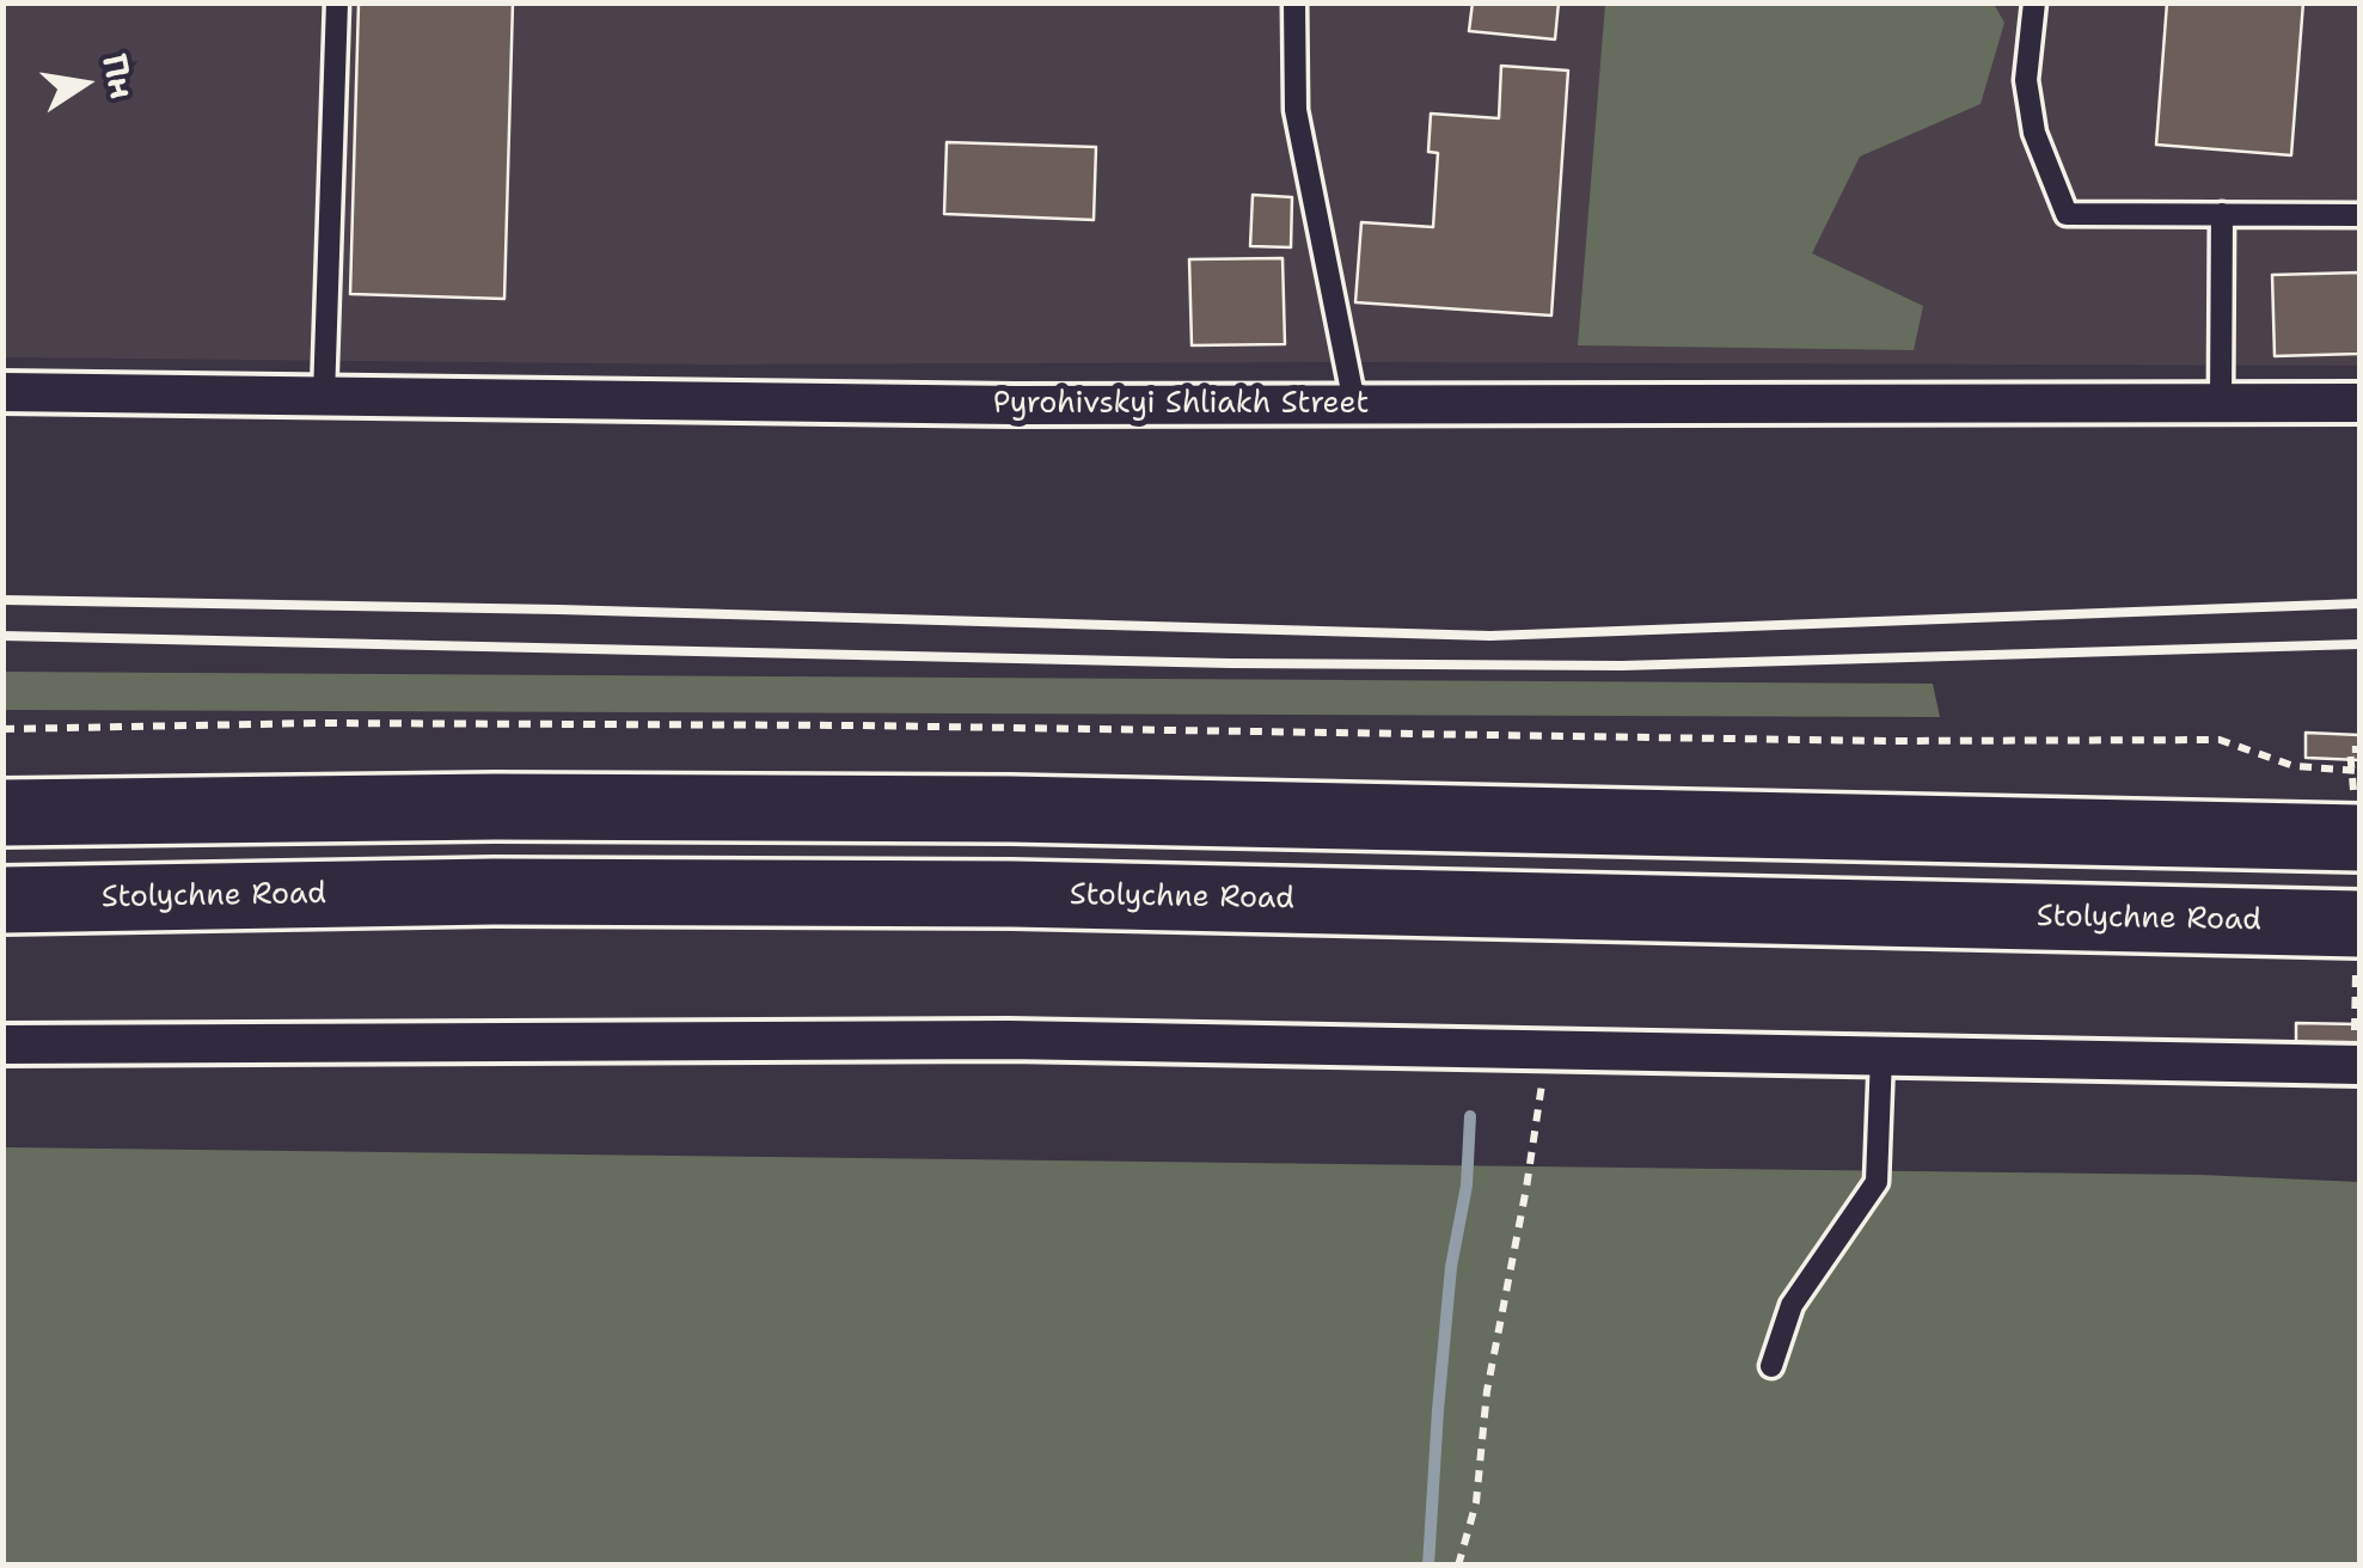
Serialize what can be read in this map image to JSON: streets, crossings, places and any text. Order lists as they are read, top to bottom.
{
  "streets": {
    "highway": ["Stolychne Road"],
    "street": ["Pyrohivskyi Shliakh Street"]
  },
  "north": "right"
}
